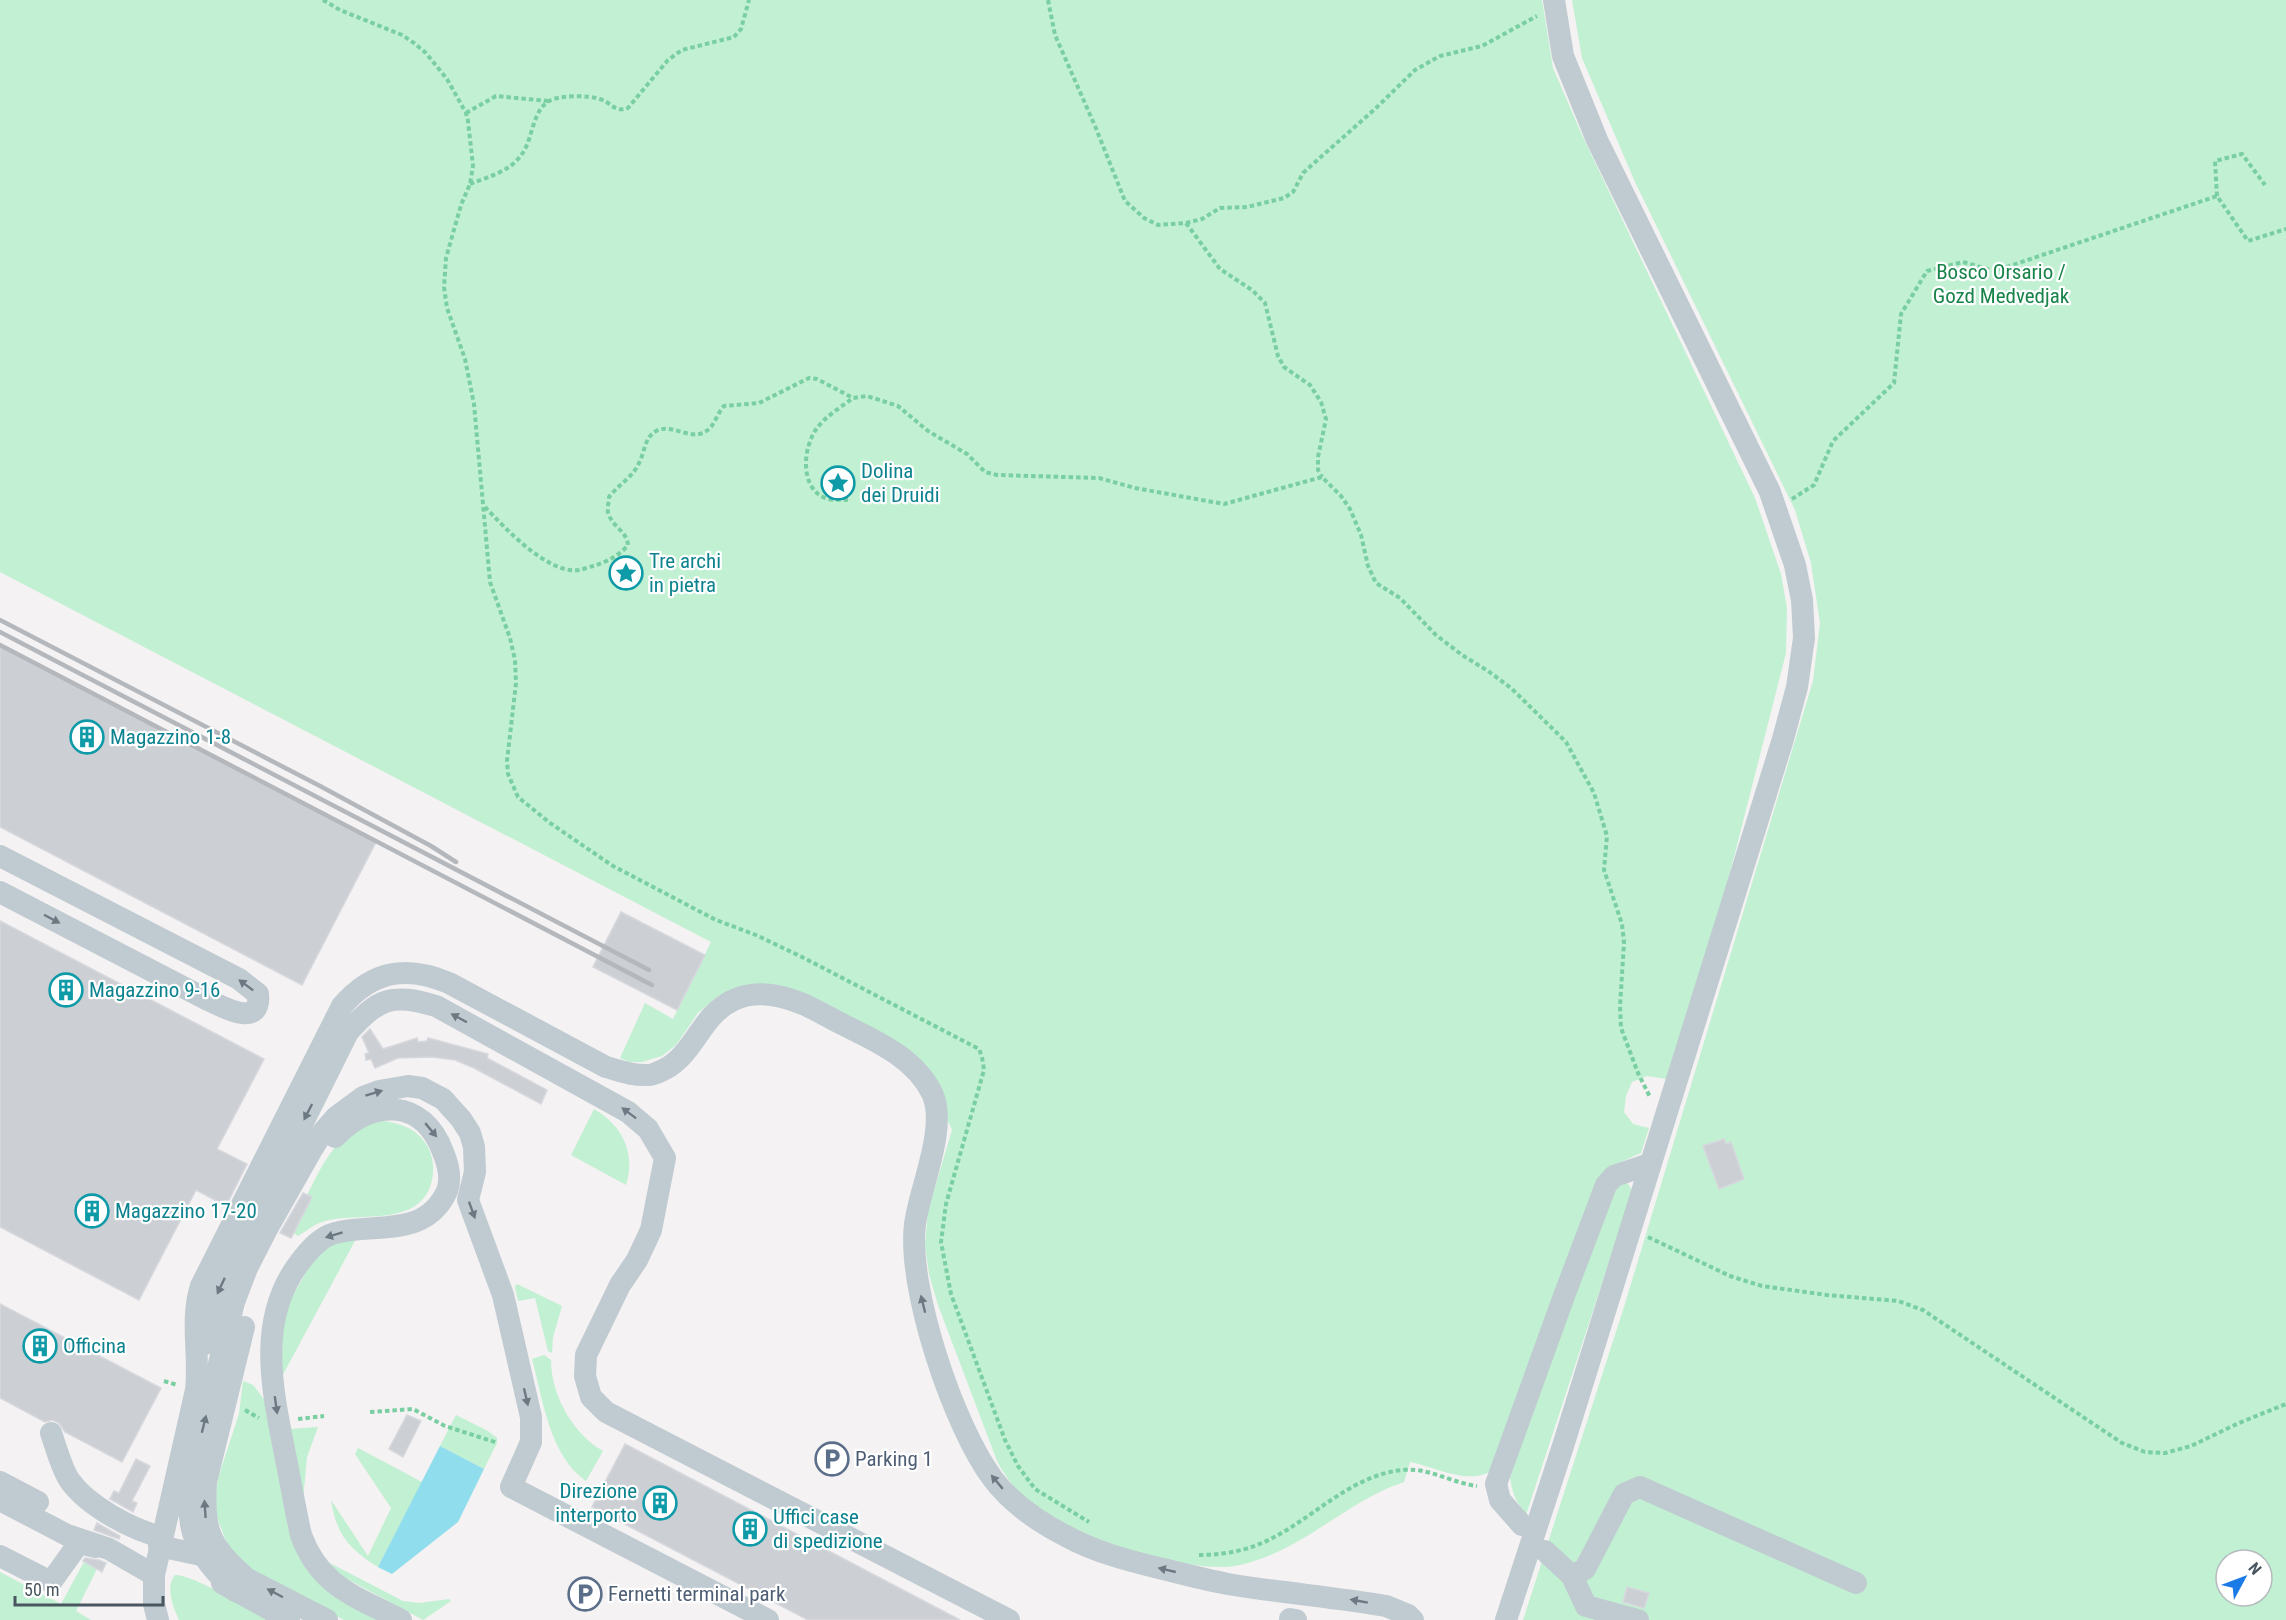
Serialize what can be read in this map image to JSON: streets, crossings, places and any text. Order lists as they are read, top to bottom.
{
  "parks": ["Bosco Orsario / Gozd Medvedjak"],
  "places": {
    "place": ["Dolina dei Druidi", "Tre archi in pietra"],
    "building": [
      "Magazzino 1-8",
      "Magazzino 9-16",
      "Magazzino 17-20",
      "Officina",
      "Direzione interporto",
      "Uffici case di spedizione"
    ],
    "parking": ["Parking 1", "Fernetti terminal park"]
  },
  "scale_bar": "50 m",
  "north": "top right"
}
